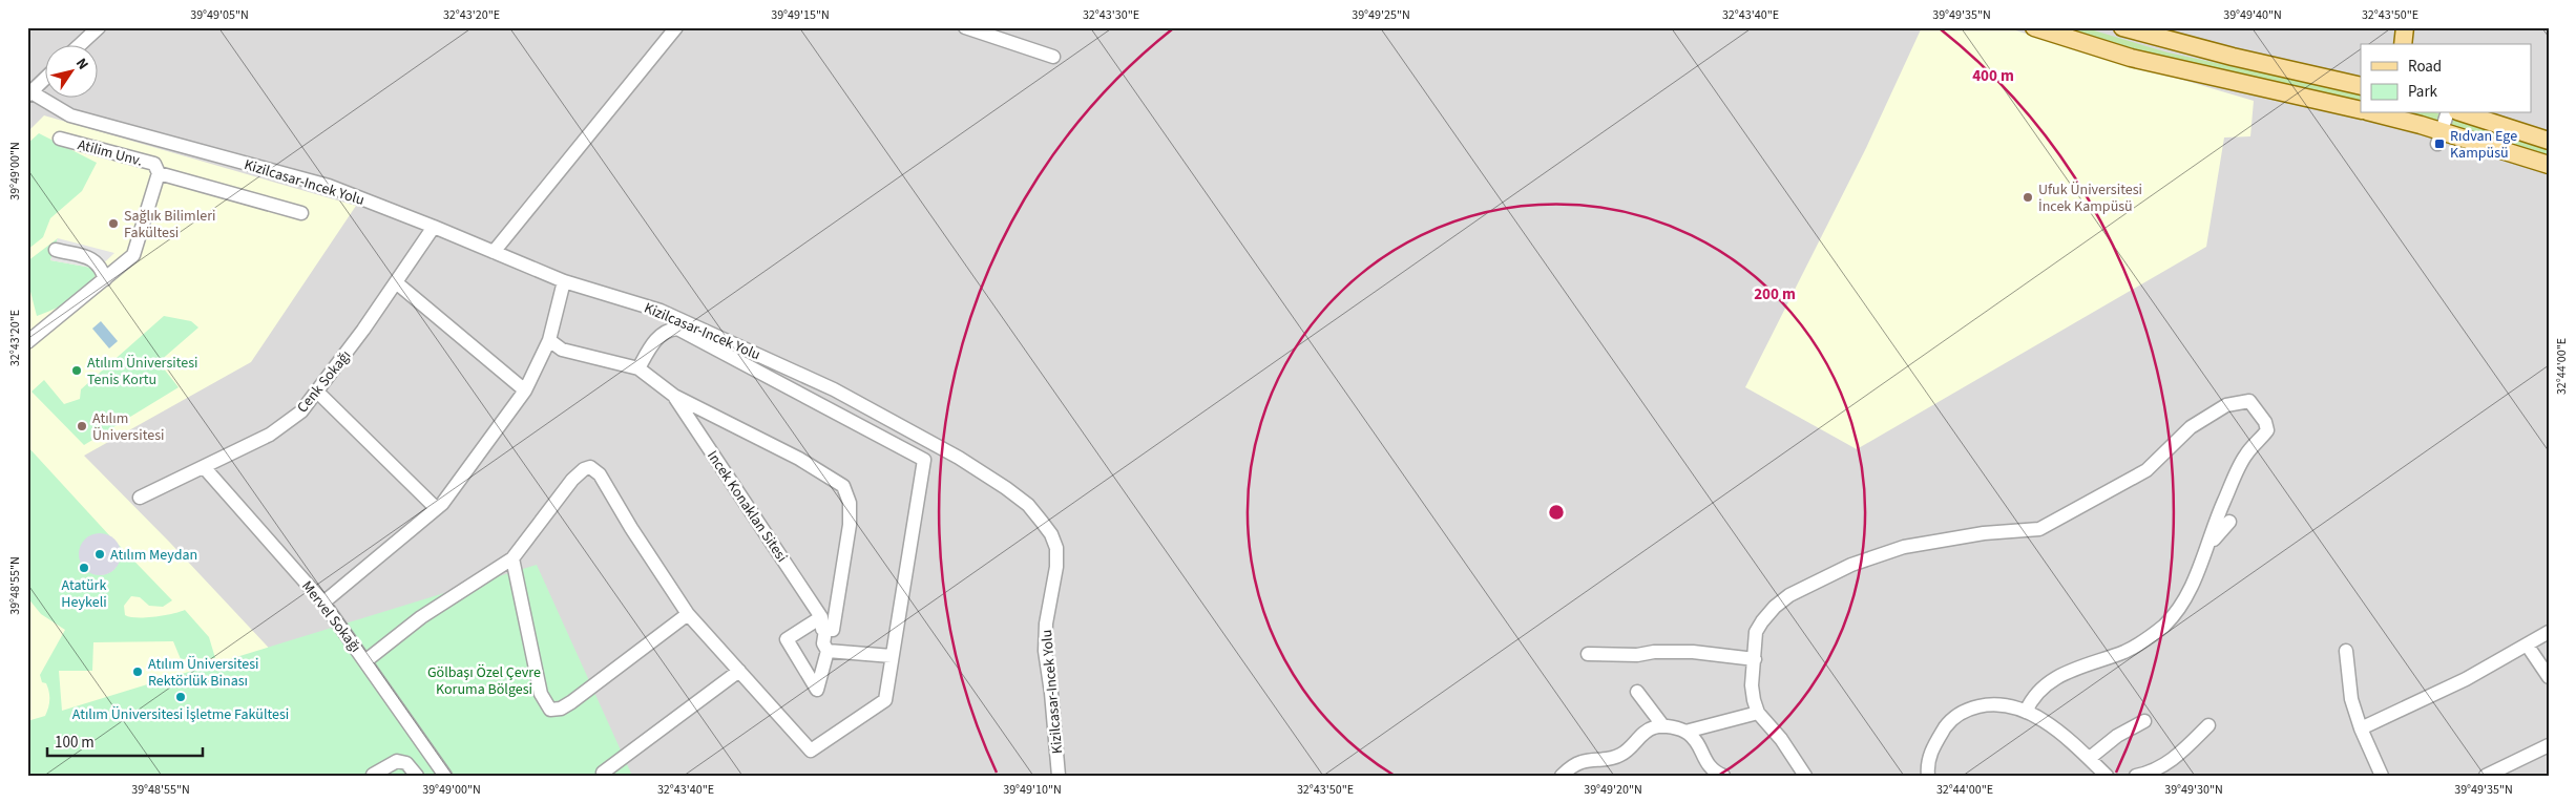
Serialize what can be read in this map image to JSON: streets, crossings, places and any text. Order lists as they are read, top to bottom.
{
  "streets": {
    "street": [
      "Atilim Unv.",
      "Kizilcasar-Incek Yolu",
      "Cenk Sokağı",
      "Incek Konaklan Sitesi",
      "Mervel Sokağı"
    ]
  },
  "crossings": [
    ["Kizilcasar-Incek Yolu", "Cenk Sokağı"],
    ["Cenk Sokağı", "Mervel Sokağı"]
  ],
  "parks": ["Gölbaşı Özel Çevre Koruma Bölgesi"],
  "places": {
    "transit": ["Rıdvan Ege Kampüsü"],
    "other": [
      "Ufuk Üniversitesi İncek Kampüsü",
      "Sağlık Bilimleri Fakültesi",
      "Atılım Üniversitesi Tenis Kortu",
      "Atılım Üniversitesi",
      "Atılım Meydan",
      "Atatürk Heykeli",
      "Atılım Üniversitesi Rektörlük Binası",
      "Atılım Üniversitesi İşletme Fakültesi"
    ]
  },
  "legend": ["Road", "Park"],
  "scale_bar": "100 m",
  "north": "top right",
  "coordinates": [
    "39°49'05\"N",
    "32°43'20\"E",
    "39°49'15\"N",
    "32°43'30\"E",
    "39°49'25\"N",
    "32°43'40\"E",
    "39°49'35\"N",
    "39°49'40\"N",
    "32°43'50\"E",
    "39°49'00\"N",
    "32°44'00\"E",
    "39°48'55\"N",
    "39°49'10\"N",
    "39°49'20\"N",
    "39°49'30\"N"
  ],
  "rings": ["400 m", "200 m"]
}
